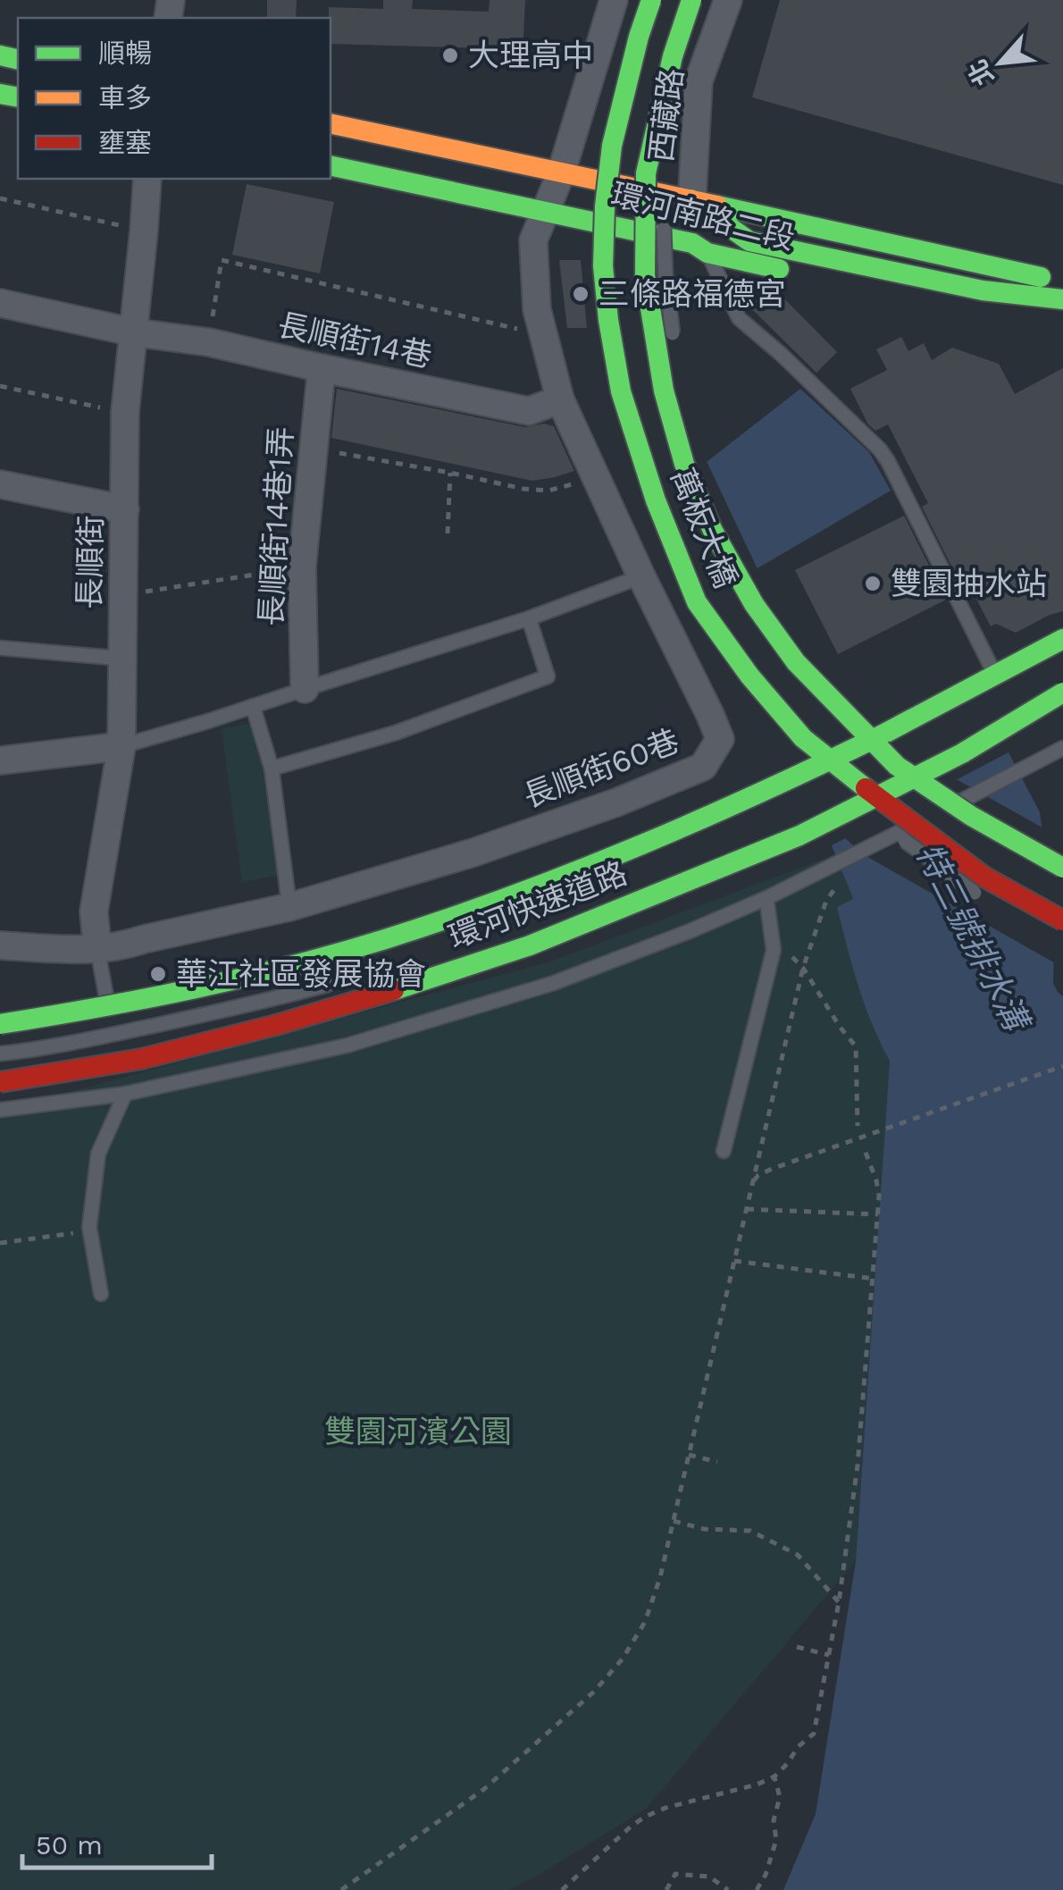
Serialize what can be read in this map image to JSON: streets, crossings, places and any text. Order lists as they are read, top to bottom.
{
  "streets": {
    "main road": ["環河南路二段", "萬板大橋", "環河快速道路"],
    "street": [
      "西藏路",
      "長順街14巷",
      "長順街14巷1弄",
      "長順街",
      "長順街60巷"
    ]
  },
  "crossings": [
    ["西藏路", "環河南路二段"],
    ["環河南路二段", "長順街60巷"],
    ["長順街14巷", "長順街14巷1弄"],
    ["長順街14巷", "長順街"],
    ["長順街14巷", "長順街60巷"],
    ["長順街", "長順街60巷"]
  ],
  "water": ["特三號排水溝"],
  "parks": ["雙園河濱公園"],
  "places": [
    "大理高中",
    "三條路福德宮",
    "雙園抽水站",
    "華江社區發展協會"
  ],
  "legend": ["順暢", "車多", "壅塞"],
  "scale_bar": "50 m",
  "north": "bottom left"
}
